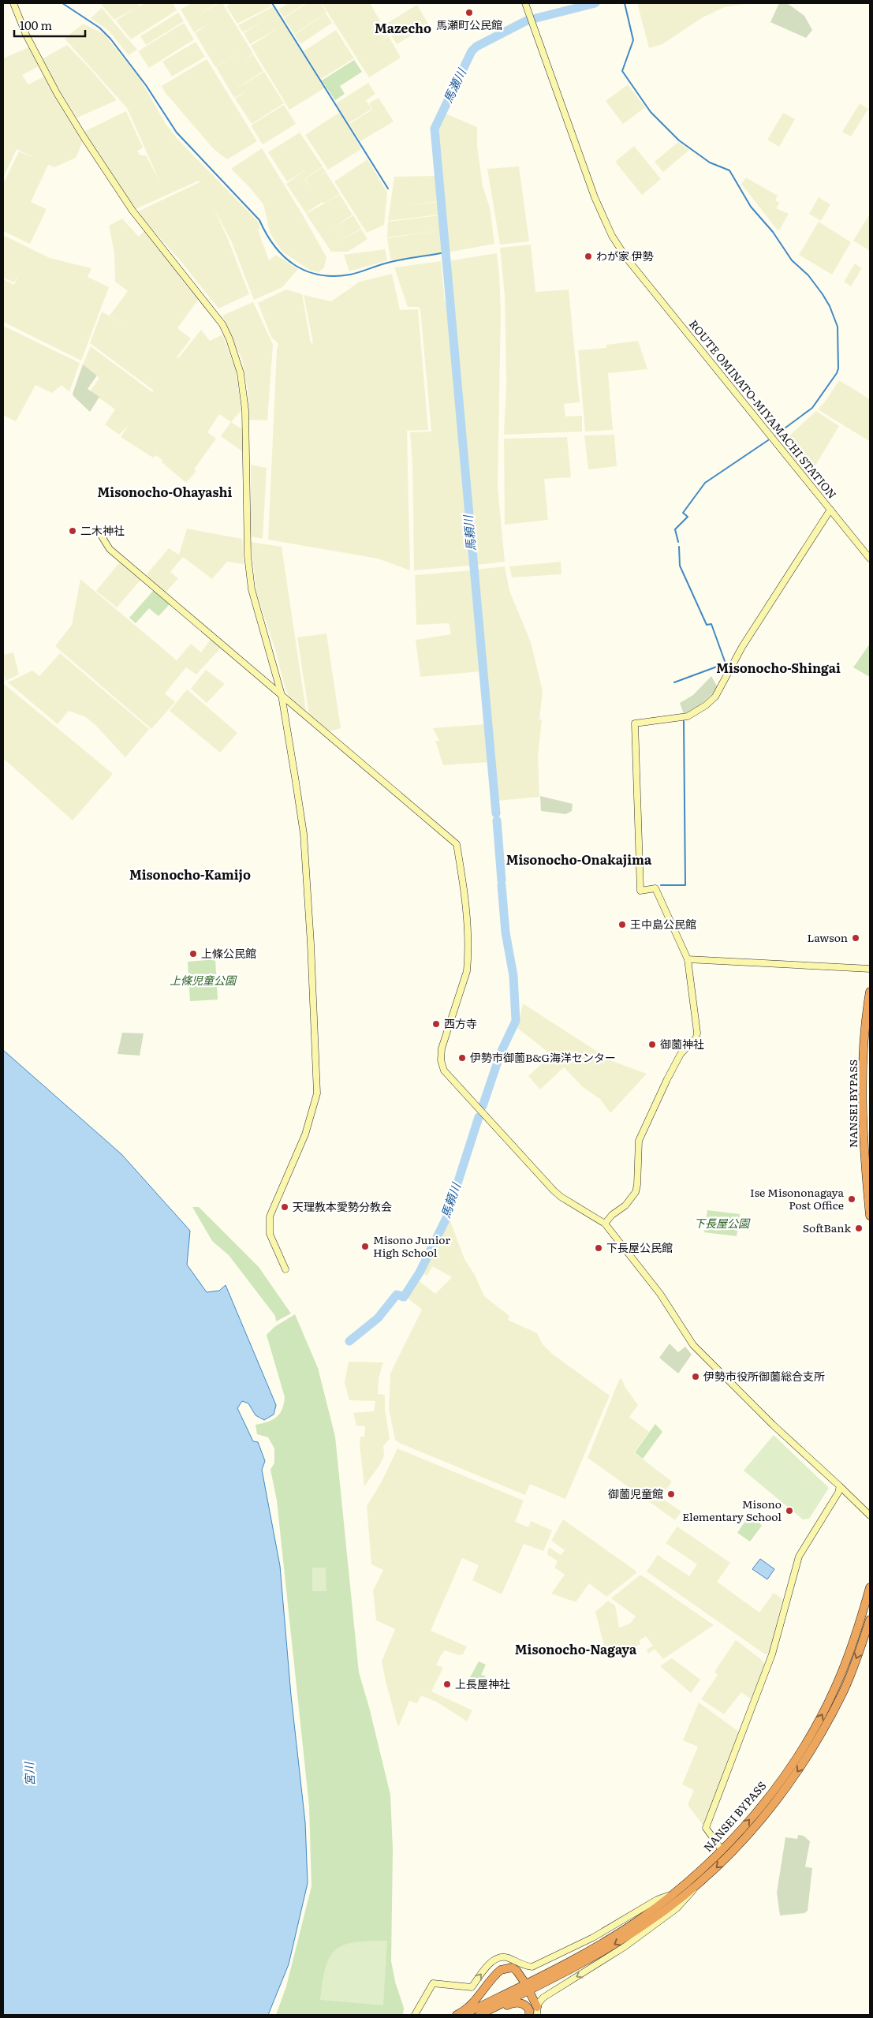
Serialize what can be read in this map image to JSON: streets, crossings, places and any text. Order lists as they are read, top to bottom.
{
  "streets": {
    "highway": ["NANSEI BYPASS"],
    "main road": ["ROUTE OMINATO-MIYAMACHI STATION"]
  },
  "districts": [
    "Mazecho",
    "Misonocho-Ohayashi",
    "Misonocho-Shingai",
    "Misonocho-Onakajima",
    "Misonocho-Kamijo",
    "Misonocho-Nagaya"
  ],
  "water": ["馬瀬川", "馬頼川", "宮川"],
  "parks": ["上條児童公園", "下長屋公園"],
  "places": [
    "馬瀬町公民館",
    "わが家 伊勢",
    "二木神社",
    "王中島公民館",
    "Lawson",
    "上條公民館",
    "西方寺",
    "御薗神社",
    "伊勢市御薗B&G海洋センター",
    "Ise Misononagaya Post Office",
    "天理教本愛勢分教会",
    "SoftBank",
    "Misono Junior High School",
    "下長屋公民館",
    "伊勢市役所御薗総合支所",
    "御薗児童館",
    "Misono Elementary School",
    "上長屋神社"
  ],
  "scale_bar": "100 m"
}
